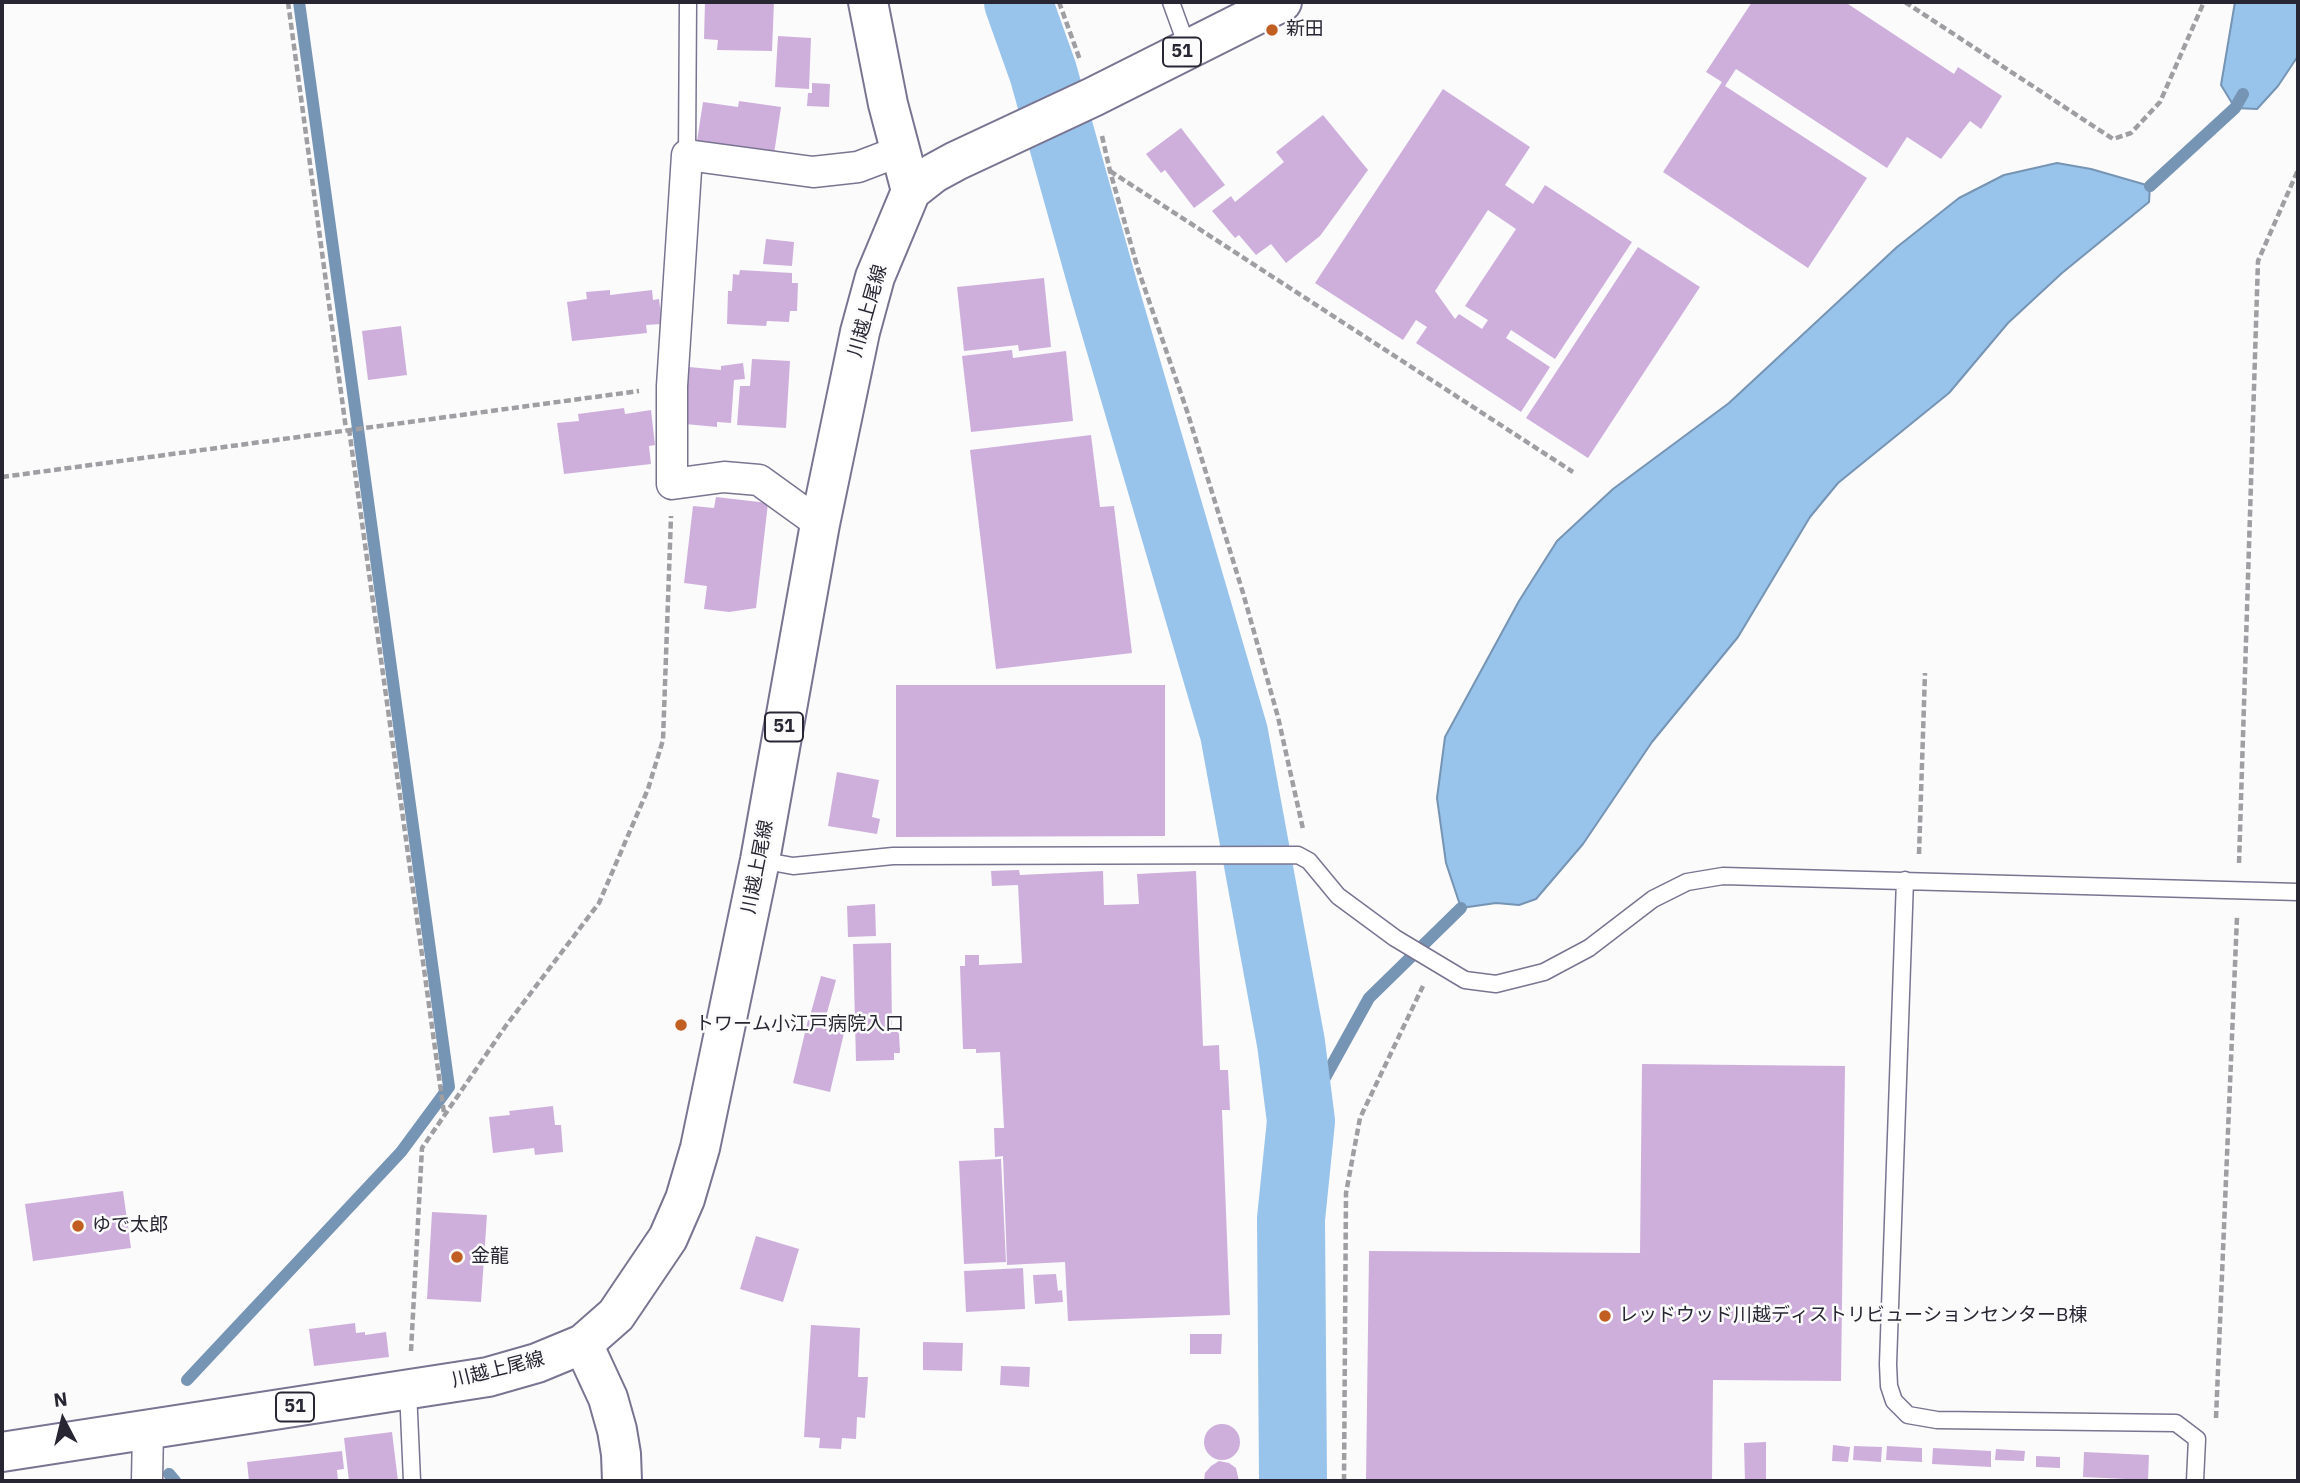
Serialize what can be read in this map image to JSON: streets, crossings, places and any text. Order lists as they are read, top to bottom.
{
  "streets": {
    "main road": ["51", "川越上尾線"]
  },
  "crossings": [
    ["51", "川越上尾線"]
  ],
  "places": [
    "新田",
    "トワーム小江戸病院入口",
    "ゆで太郎",
    "金龍",
    "レッドウッド川越ディストリビューションセンターB棟"
  ],
  "north": "top"
}
